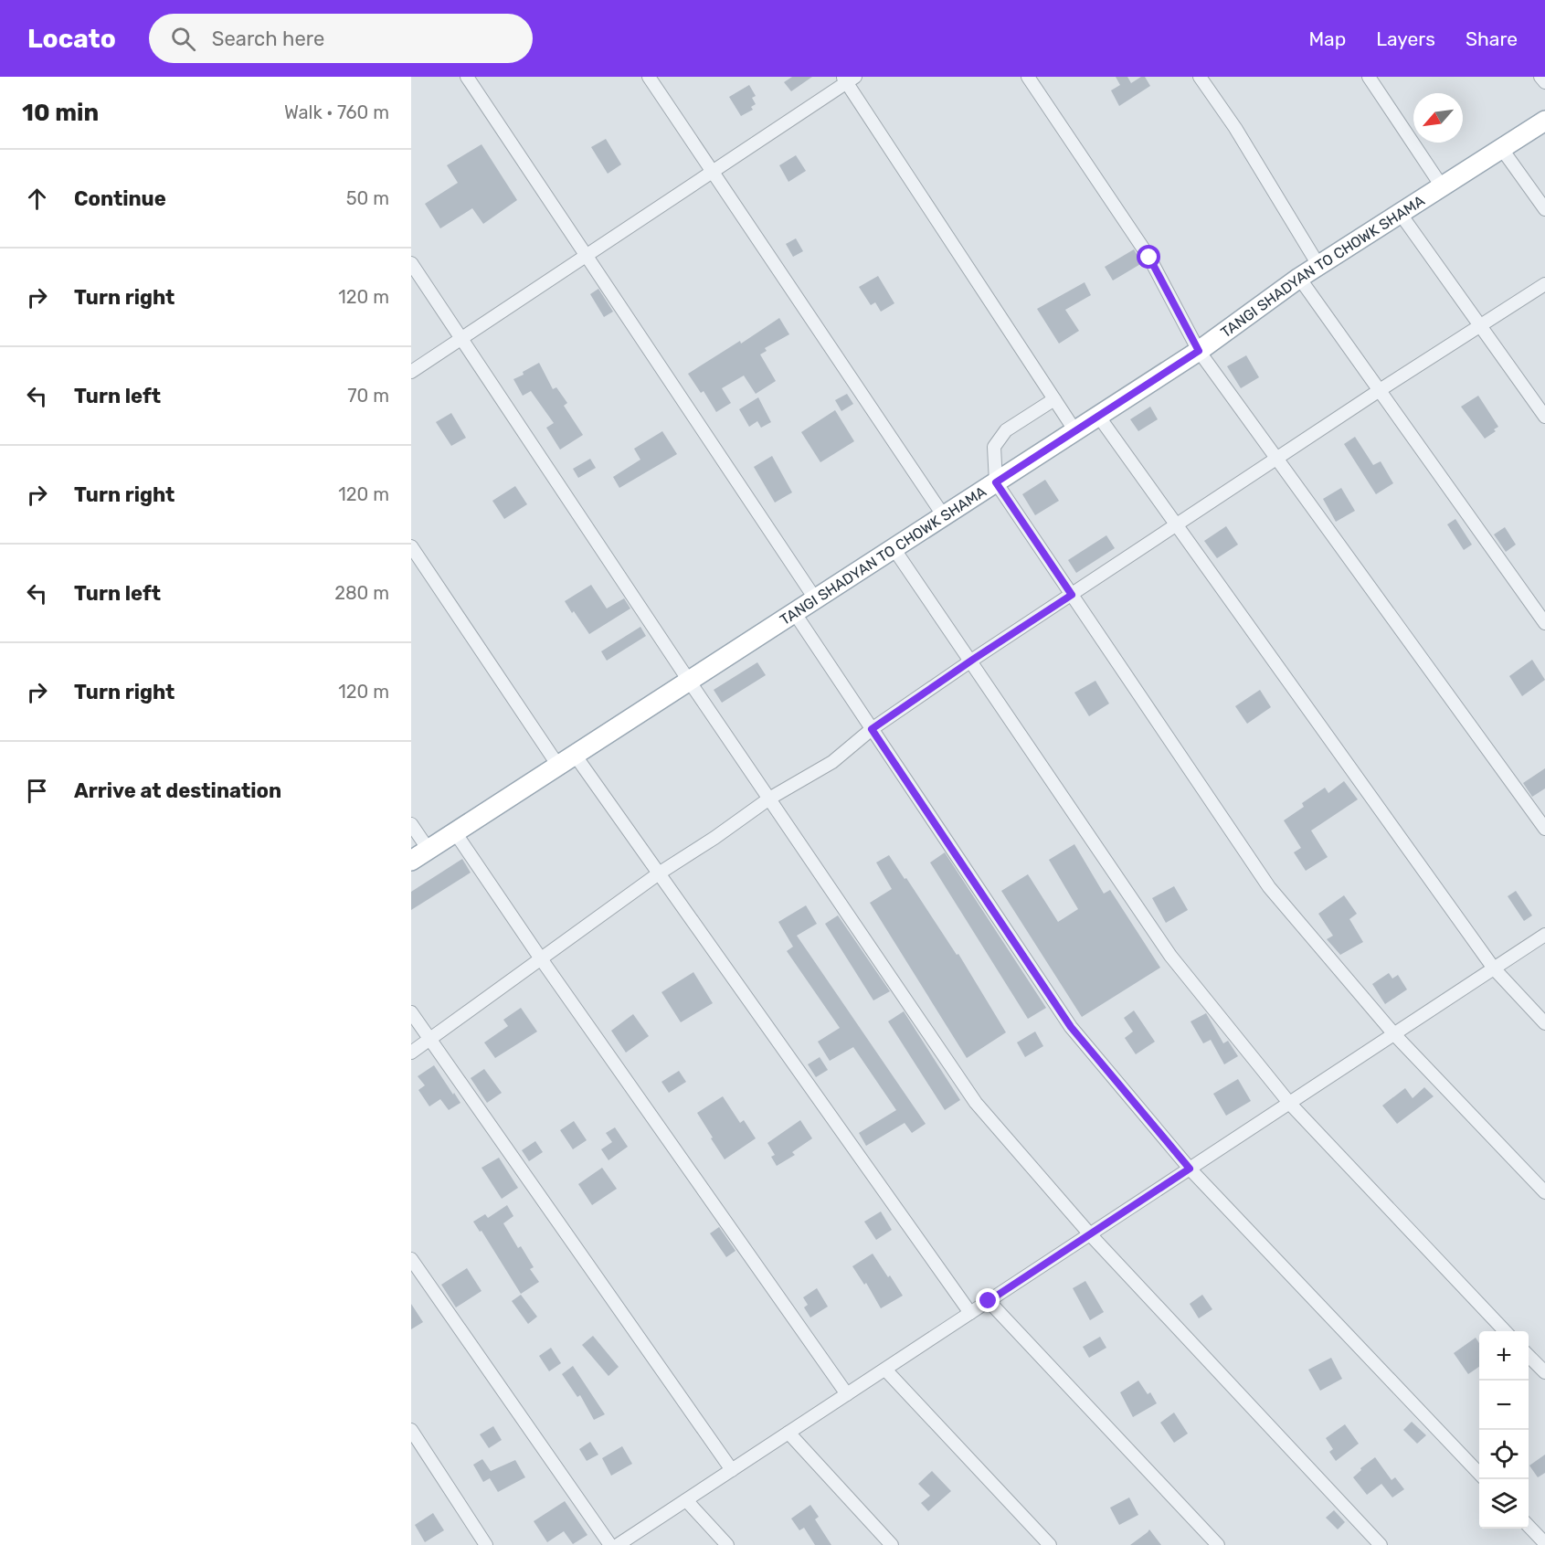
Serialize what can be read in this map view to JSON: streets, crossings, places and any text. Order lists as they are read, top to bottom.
{
  "streets": {
    "main road": ["TANGI SHADYAN TO CHOWK SHAMA"]
  },
  "north": "bottom left",
  "page": {
    "header": "Locato",
    "search": "Search here",
    "nav": ["Map", "Layers", "Share"],
    "heading": ["10 min", "Walk · 760 m"],
    "list": [
      ["Continue", "50 m"],
      ["Turn right", "120 m"],
      ["Turn left", "70 m"],
      ["Turn right", "120 m"],
      ["Turn left", "280 m"],
      ["Turn right", "120 m"],
      "Arrive at destination"
    ],
    "map_buttons": ["+", "−"]
  }
}
